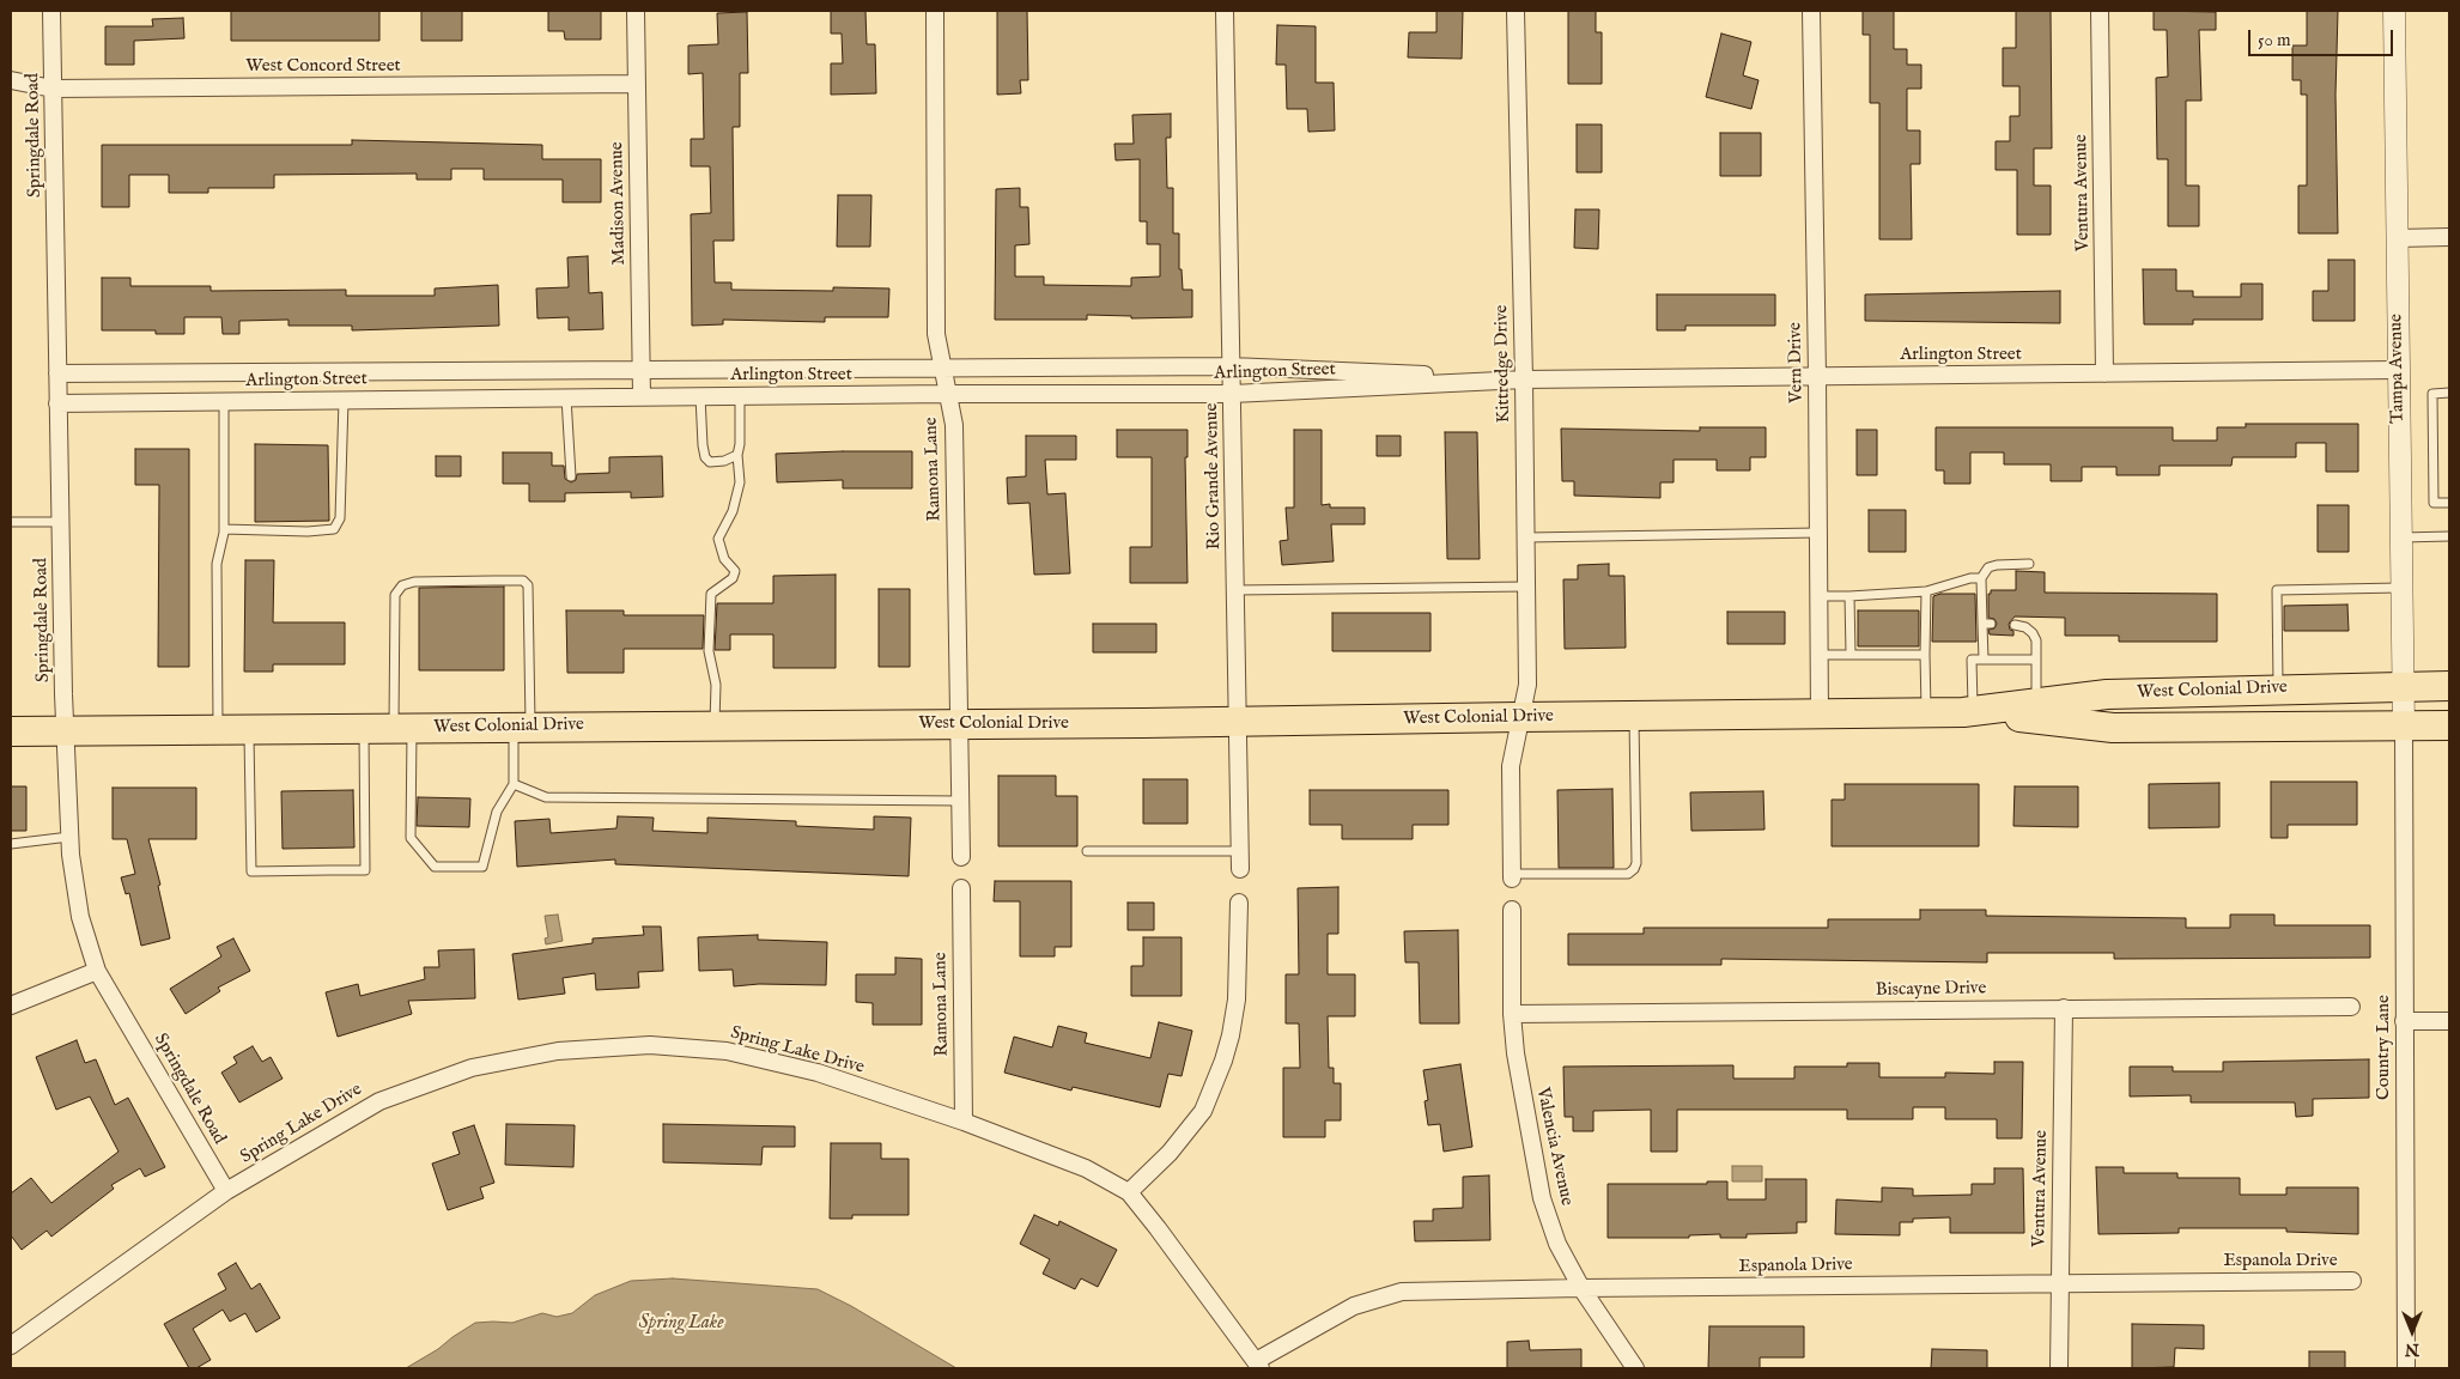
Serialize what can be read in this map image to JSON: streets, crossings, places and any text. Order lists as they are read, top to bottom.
{
  "streets": {
    "highway": ["West Colonial Drive"],
    "street": [
      "West Concord Street",
      "Springdale Road",
      "Ventura Avenue",
      "Madison Avenue",
      "Arlington Street",
      "Vern Drive",
      "Kittredge Drive",
      "Tampa Avenue",
      "Ramona Lane",
      "Rio Grande Avenue",
      "Biscayne Drive",
      "Country Lane",
      "Spring Lake Drive",
      "Valencia Avenue",
      "Espanola Drive"
    ]
  },
  "crossings": [
    ["West Concord Street", "Springdale Road"],
    ["West Concord Street", "Madison Avenue"],
    ["Springdale Road", "Arlington Street"],
    ["Springdale Road", "West Colonial Drive"],
    ["Springdale Road", "Spring Lake Drive"],
    ["Ventura Avenue", "Arlington Street"],
    ["Ventura Avenue", "Biscayne Drive"],
    ["Ventura Avenue", "Espanola Drive"],
    ["Madison Avenue", "Arlington Street"],
    ["Arlington Street", "Vern Drive"],
    ["Arlington Street", "Kittredge Drive"],
    ["Arlington Street", "Tampa Avenue"],
    ["Arlington Street", "Ramona Lane"],
    ["Arlington Street", "Rio Grande Avenue"],
    ["Vern Drive", "West Colonial Drive"],
    ["Kittredge Drive", "West Colonial Drive"],
    ["Tampa Avenue", "West Colonial Drive"],
    ["Tampa Avenue", "Country Lane"],
    ["Ramona Lane", "West Colonial Drive"],
    ["Ramona Lane", "Spring Lake Drive"],
    ["Rio Grande Avenue", "West Colonial Drive"],
    ["West Colonial Drive", "Country Lane"],
    ["Biscayne Drive", "Valencia Avenue"],
    ["Spring Lake Drive", "Espanola Drive"],
    ["Valencia Avenue", "Espanola Drive"]
  ],
  "water": ["Spring Lake"],
  "scale_bar": "50 m",
  "north": "bottom"
}
